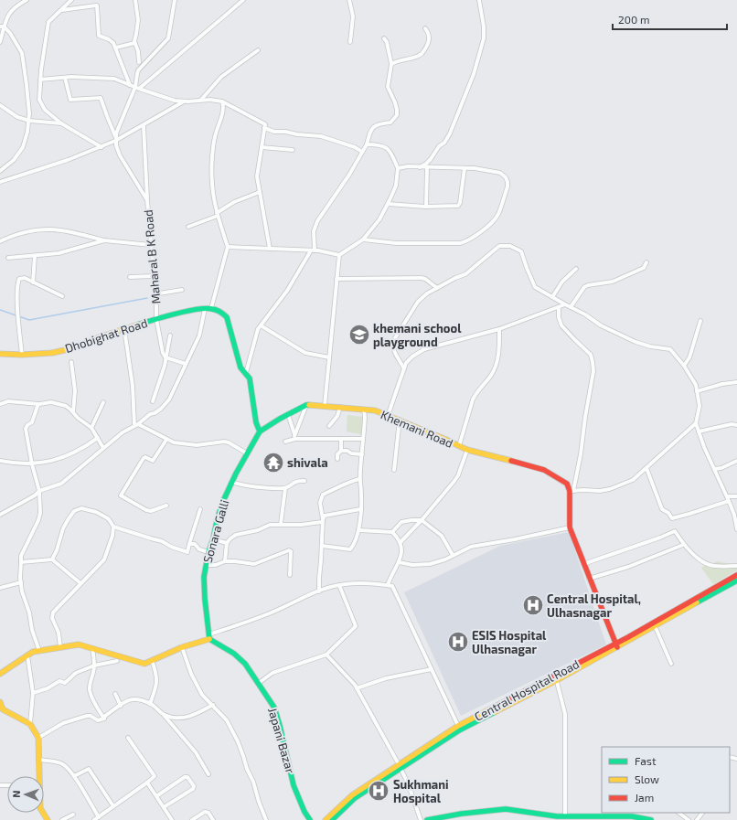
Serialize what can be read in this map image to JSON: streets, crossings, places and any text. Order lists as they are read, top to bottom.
{
  "streets": {
    "street": [
      "Maharal B K Road",
      "Dhobighat Road",
      "Khemani Road",
      "Sonara Galli",
      "Central Hospital Road",
      "Japani Bazar"
    ]
  },
  "crossings": [
    ["Maharal B K Road", "Dhobighat Road"],
    ["Khemani Road", "Sonara Galli"],
    ["Sonara Galli", "Japani Bazar"]
  ],
  "places": {
    "school or university": ["khemani school playground"],
    "temple": ["shivala"],
    "hospital": ["Central Hospital, Ulhasnagar", "ESIS Hospital Ulhasnagar", "Sukhmani Hospital"]
  },
  "legend": ["Fast", "Slow", "Jam"],
  "scale_bar": "200 m",
  "north": "left"
}
